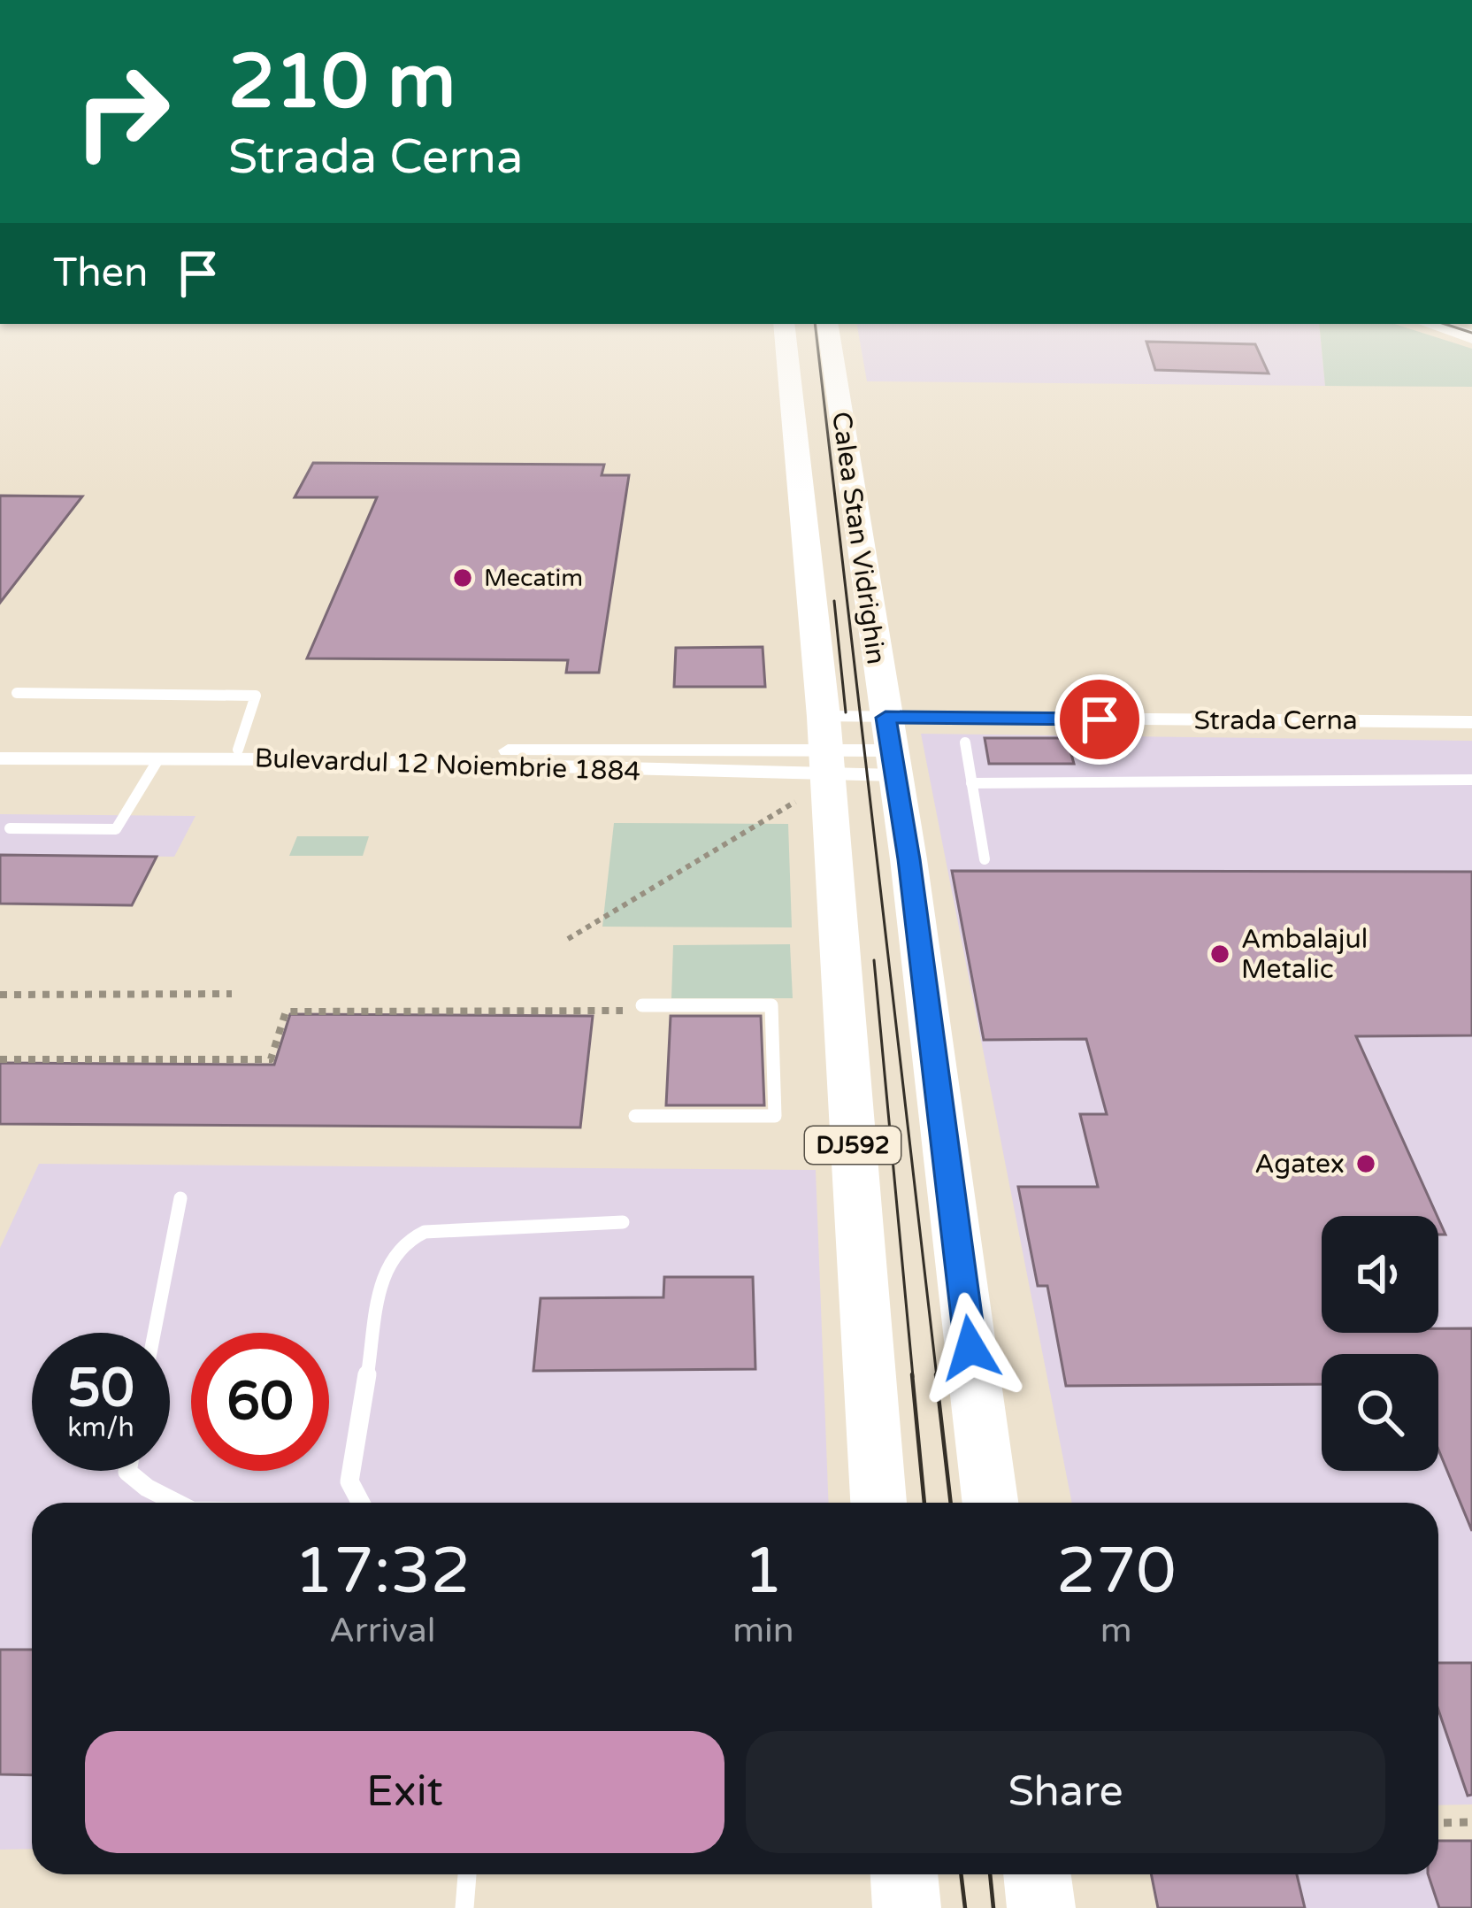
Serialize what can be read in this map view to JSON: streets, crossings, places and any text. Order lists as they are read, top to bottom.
{
  "streets": {
    "main road": ["Calea Stan Vidrighin", "DJ592"],
    "street": ["Strada Cerna", "Bulevardul 12 Noiembrie 1884"]
  },
  "crossings": [
    ["Calea Stan Vidrighin", "Strada Cerna"],
    ["Calea Stan Vidrighin", "Bulevardul 12 Noiembrie 1884"],
    ["Strada Cerna", "Bulevardul 12 Noiembrie 1884"]
  ],
  "places": ["Mecatim", "Ambalajul Metalic", "Agatex"],
  "page": {
    "turn": ["210 m", "Strada Cerna"],
    "then": "Then",
    "speed": "50 km/h",
    "limit": "60",
    "eta": [
      "17:32",
      "Arrival",
      "1",
      "min",
      "270",
      "m"
    ],
    "buttons": ["Exit", "Share"]
  }
}
